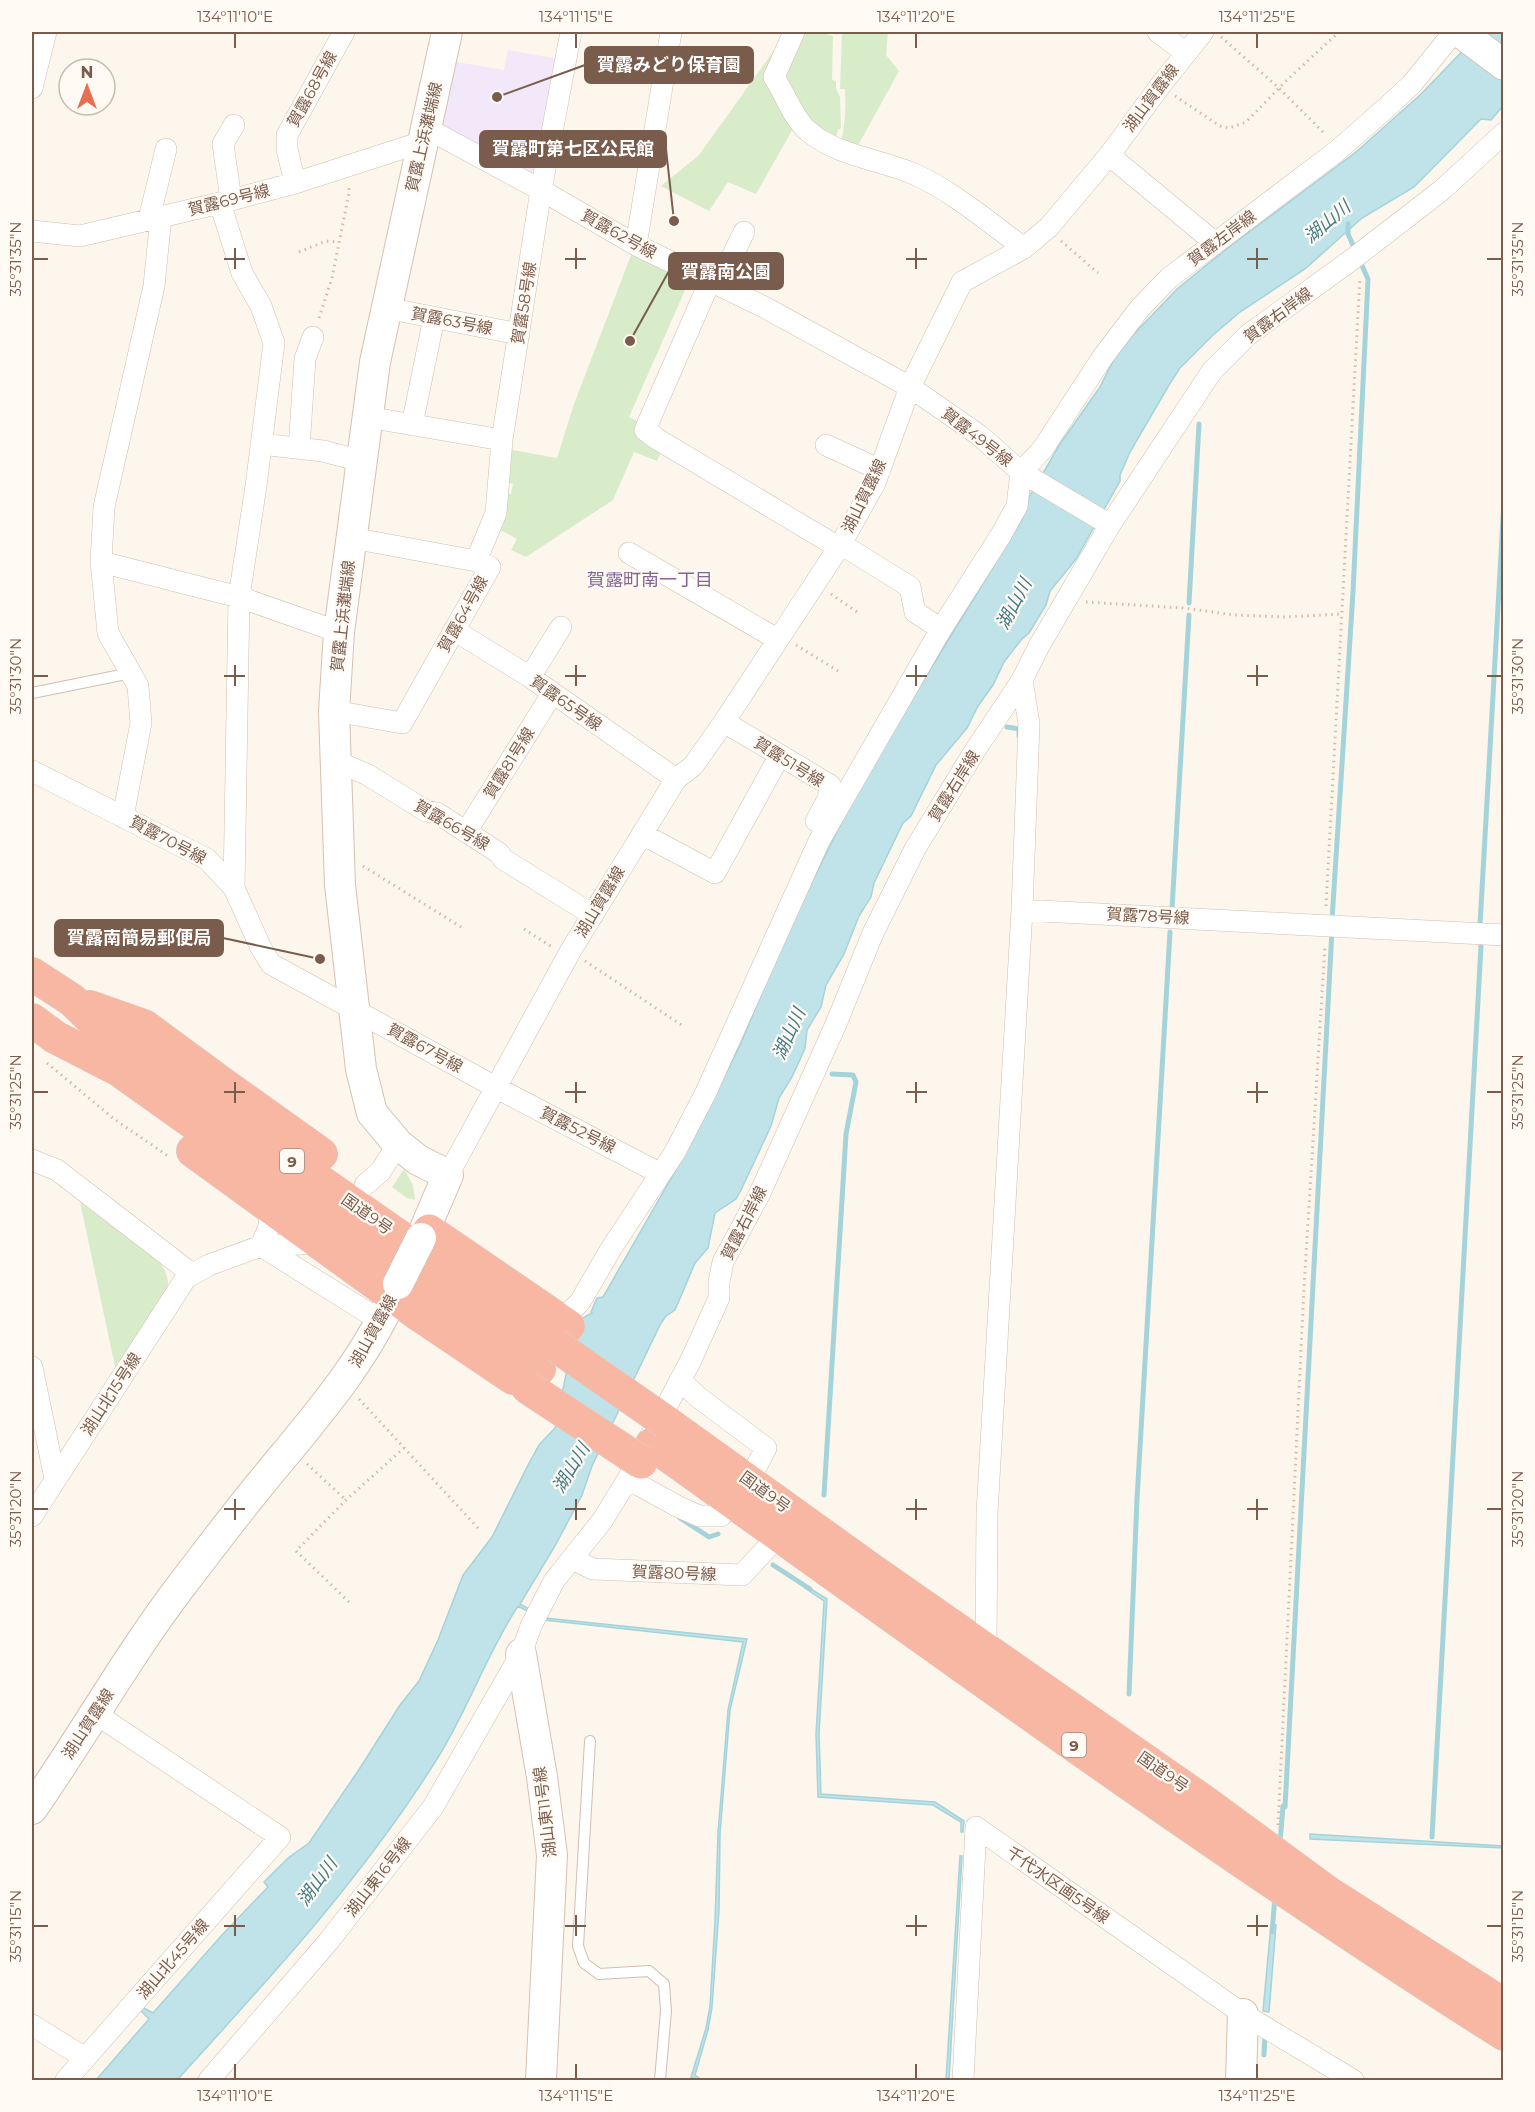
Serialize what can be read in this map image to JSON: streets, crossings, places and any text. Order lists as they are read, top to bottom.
{
  "streets": {
    "highway": ["9", "国道9号"],
    "street": [
      "賀露68号線",
      "湖山賀露線",
      "賀露上浜灘端線",
      "賀露69号線",
      "賀露62号線",
      "賀露左岸線",
      "賀露58号線",
      "賀露右岸線",
      "賀露63号線",
      "賀露49号線",
      "賀露64号線",
      "賀露65号線",
      "賀露51号線",
      "賀露81号線",
      "賀露66号線",
      "賀露70号線",
      "賀露78号線",
      "賀露67号線",
      "賀露52号線",
      "湖山北15号線",
      "賀露80号線",
      "湖山東11号線",
      "湖山東16号線",
      "千代水区画5号線",
      "湖山北45号線"
    ]
  },
  "crossings": [
    ["賀露68号線", "賀露69号線"],
    ["湖山賀露線", "賀露上浜灘端線"],
    ["湖山賀露線", "賀露62号線"],
    ["湖山賀露線", "賀露49号線"],
    ["湖山賀露線", "賀露65号線"],
    ["湖山賀露線", "賀露51号線"],
    ["湖山賀露線", "賀露66号線"],
    ["湖山賀露線", "賀露67号線"],
    ["湖山賀露線", "賀露52号線"],
    ["湖山賀露線", "9"],
    ["湖山賀露線", "湖山北45号線"],
    ["賀露上浜灘端線", "賀露69号線"],
    ["賀露上浜灘端線", "賀露62号線"],
    ["賀露上浜灘端線", "賀露63号線"],
    ["賀露上浜灘端線", "賀露64号線"],
    ["賀露上浜灘端線", "賀露66号線"],
    ["賀露上浜灘端線", "賀露70号線"],
    ["賀露上浜灘端線", "賀露67号線"],
    ["賀露69号線", "賀露62号線"],
    ["賀露62号線", "賀露58号線"],
    ["賀露62号線", "賀露49号線"],
    ["賀露左岸線", "賀露49号線"],
    ["賀露58号線", "賀露63号線"],
    ["賀露58号線", "賀露64号線"],
    ["賀露右岸線", "賀露49号線"],
    ["賀露右岸線", "9"],
    ["賀露右岸線", "国道9号"],
    ["賀露右岸線", "賀露80号線"],
    ["賀露右岸線", "湖山東11号線"],
    ["賀露64号線", "賀露65号線"],
    ["賀露65号線", "賀露81号線"],
    ["賀露81号線", "賀露66号線"],
    ["賀露70号線", "賀露67号線"],
    ["賀露67号線", "賀露52号線"],
    ["9", "国道9号"],
    ["9", "湖山北15号線"],
    ["9", "賀露80号線"],
    ["賀露80号線", "湖山東11号線"],
    ["湖山東11号線", "湖山東16号線"]
  ],
  "districts": ["賀露町南一丁目"],
  "water": ["湖山川"],
  "places": [
    "賀露みどり保育園",
    "賀露町第七区公民館",
    "賀露南公園",
    "賀露南簡易郵便局"
  ],
  "north": "top",
  "coordinates": [
    "134°11'10\"E",
    "134°11'15\"E",
    "134°11'20\"E",
    "134°11'25\"E",
    "35°31'35\"N",
    "35°31'30\"N",
    "35°31'25\"N",
    "35°31'20\"N",
    "35°31'15\"N"
  ]
}
